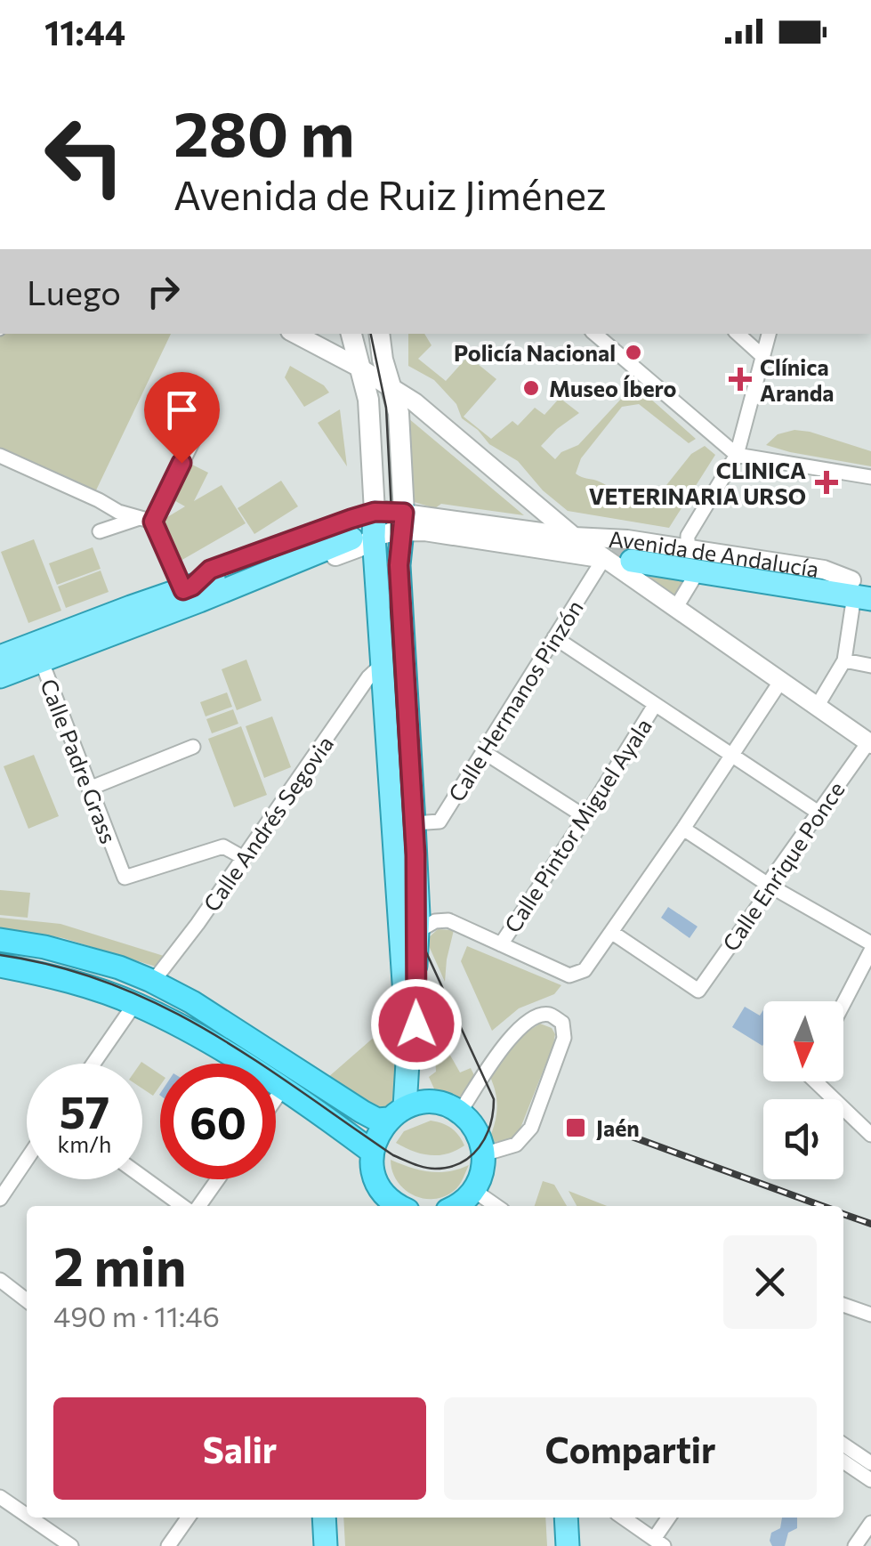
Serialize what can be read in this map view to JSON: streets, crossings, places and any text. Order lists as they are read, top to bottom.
{
  "streets": {
    "main road": ["Avenida de Andalucía"],
    "street": [
      "Calle Hermanos Pinzón",
      "Calle Padre Grass",
      "Calle Andrés Segovia",
      "Calle Pintor Miguel Ayala",
      "Calle Enrique Ponce"
    ]
  },
  "crossings": [
    ["Avenida de Andalucía", "Calle Hermanos Pinzón"],
    ["Calle Padre Grass", "Calle Andrés Segovia"]
  ],
  "places": {
    "other": ["Policía Nacional", "Museo Íbero"],
    "health": ["Clínica Aranda", "CLINICA VETERINARIA URSO"],
    "transit": ["Jaén"]
  },
  "north": "bottom",
  "page": {
    "status": "11:44",
    "turn": ["280 m", "Avenida de Ruiz Jiménez"],
    "then": "Luego",
    "speed": "57 km/h",
    "limit": "60",
    "heading": ["2 min", "490 m · 11:46"],
    "buttons": ["Salir", "Compartir"]
  }
}
